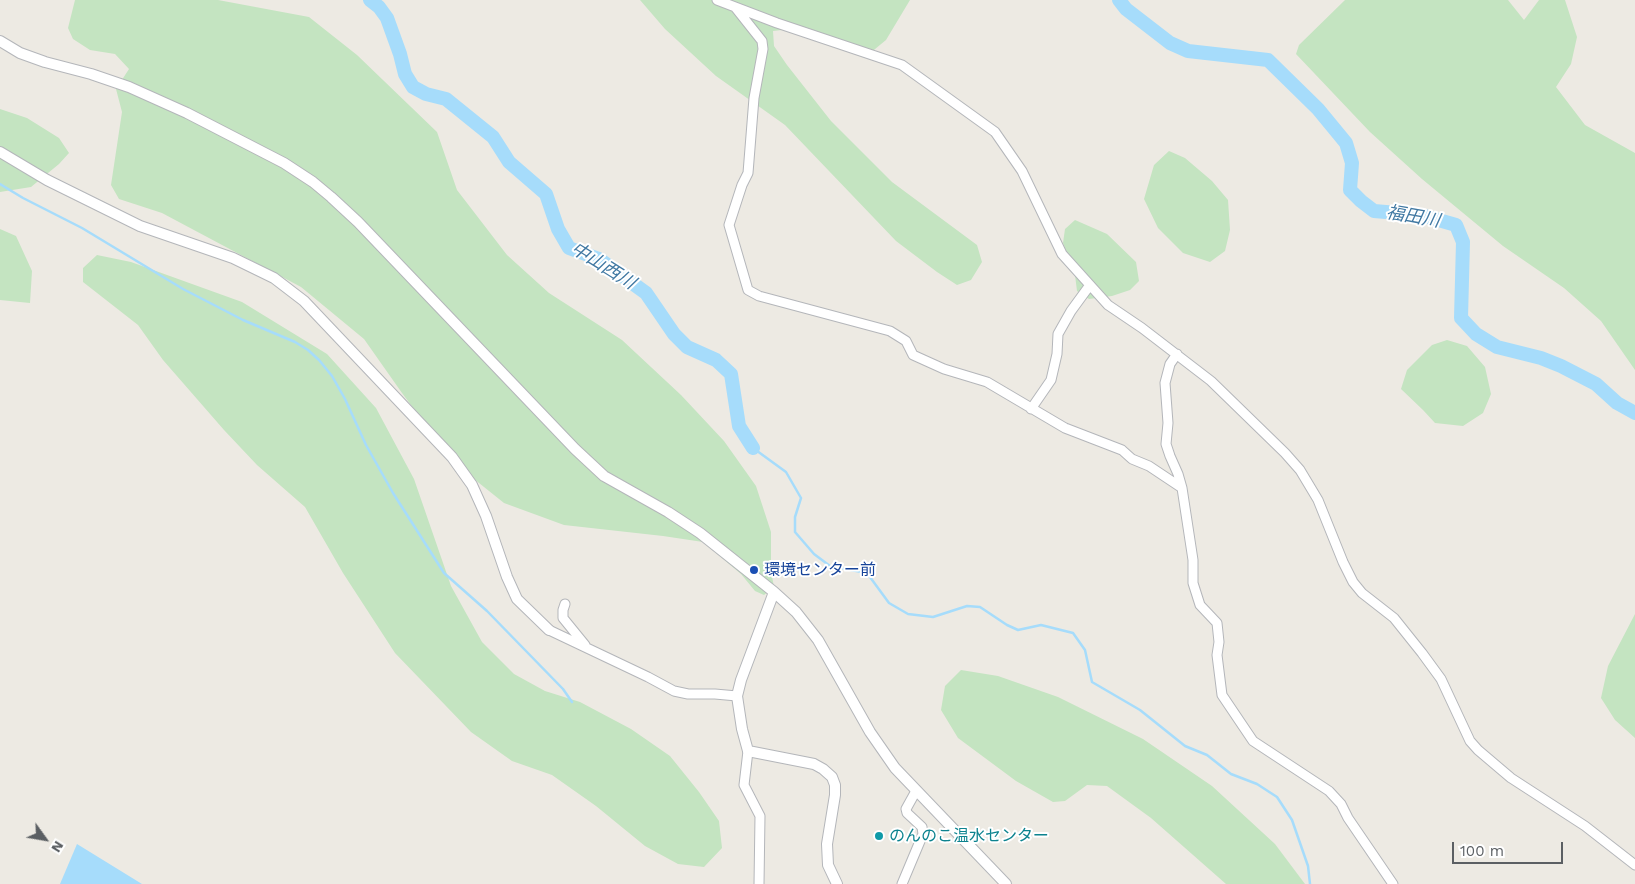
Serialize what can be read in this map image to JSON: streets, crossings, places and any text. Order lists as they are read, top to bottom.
{
  "water": ["福田川", "中山西川"],
  "places": ["環境センター前", "のんのこ温水センター"],
  "scale_bar": "100 m",
  "north": "bottom right"
}
